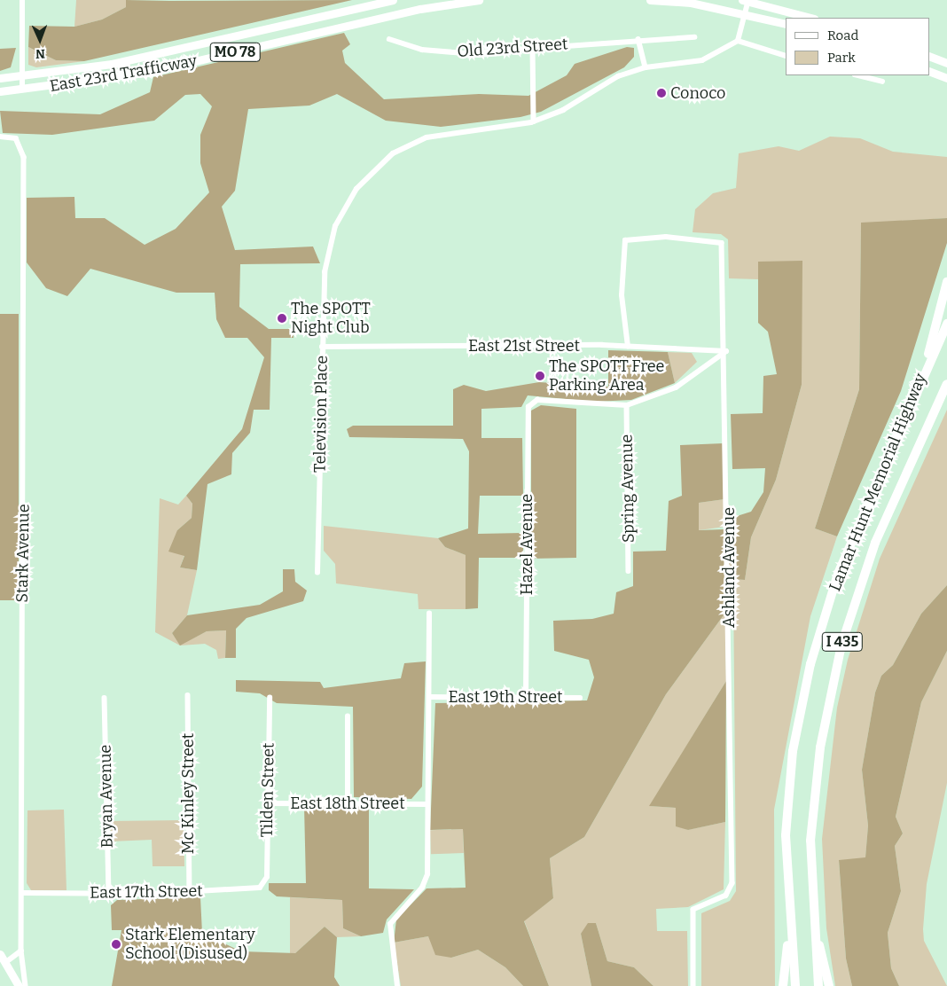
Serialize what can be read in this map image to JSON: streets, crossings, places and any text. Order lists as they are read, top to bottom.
{
  "streets": {
    "highway": ["Lamar Hunt Memorial Highway", "I 435"],
    "main road": ["MO 78", "East 23rd Trafficway"],
    "street": [
      "Old 23rd Street",
      "East 21st Street",
      "Television Place",
      "Spring Avenue",
      "Hazel Avenue",
      "Stark Avenue",
      "Ashland Avenue",
      "East 19th Street",
      "Tilden Street",
      "Mc Kinley Street",
      "Bryan Avenue",
      "East 18th Street",
      "East 17th Street"
    ]
  },
  "crossings": [
    ["East 21st Street", "Television Place"],
    ["East 21st Street", "Ashland Avenue"],
    ["Spring Avenue", "Hazel Avenue"],
    ["Hazel Avenue", "East 19th Street"],
    ["Stark Avenue", "East 17th Street"],
    ["Tilden Street", "East 18th Street"],
    ["Tilden Street", "East 17th Street"],
    ["Mc Kinley Street", "East 17th Street"],
    ["Bryan Avenue", "East 17th Street"]
  ],
  "places": [
    "Conoco",
    "The SPOTT Night Club",
    "The SPOTT Free Parking Area",
    "Stark Elementary School (Disused)"
  ],
  "legend": ["Road", "Park"],
  "north": "bottom"
}
